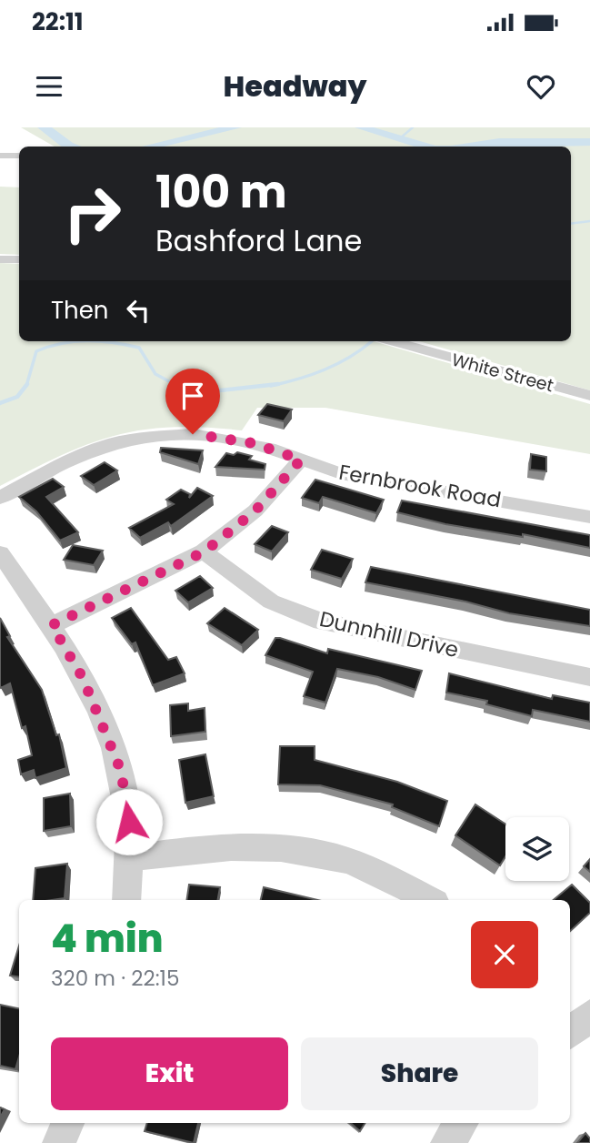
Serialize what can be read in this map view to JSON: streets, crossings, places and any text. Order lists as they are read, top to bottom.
{
  "streets": {
    "street": ["White Street", "Fernbrook Road", "Dunnhill Drive"]
  },
  "page": {
    "status": "22:11",
    "header": "Headway",
    "turn": ["100 m", "Bashford Lane"],
    "then": "Then",
    "heading": ["4 min", "320 m · 22:15"],
    "buttons": ["Exit", "Share"]
  }
}
